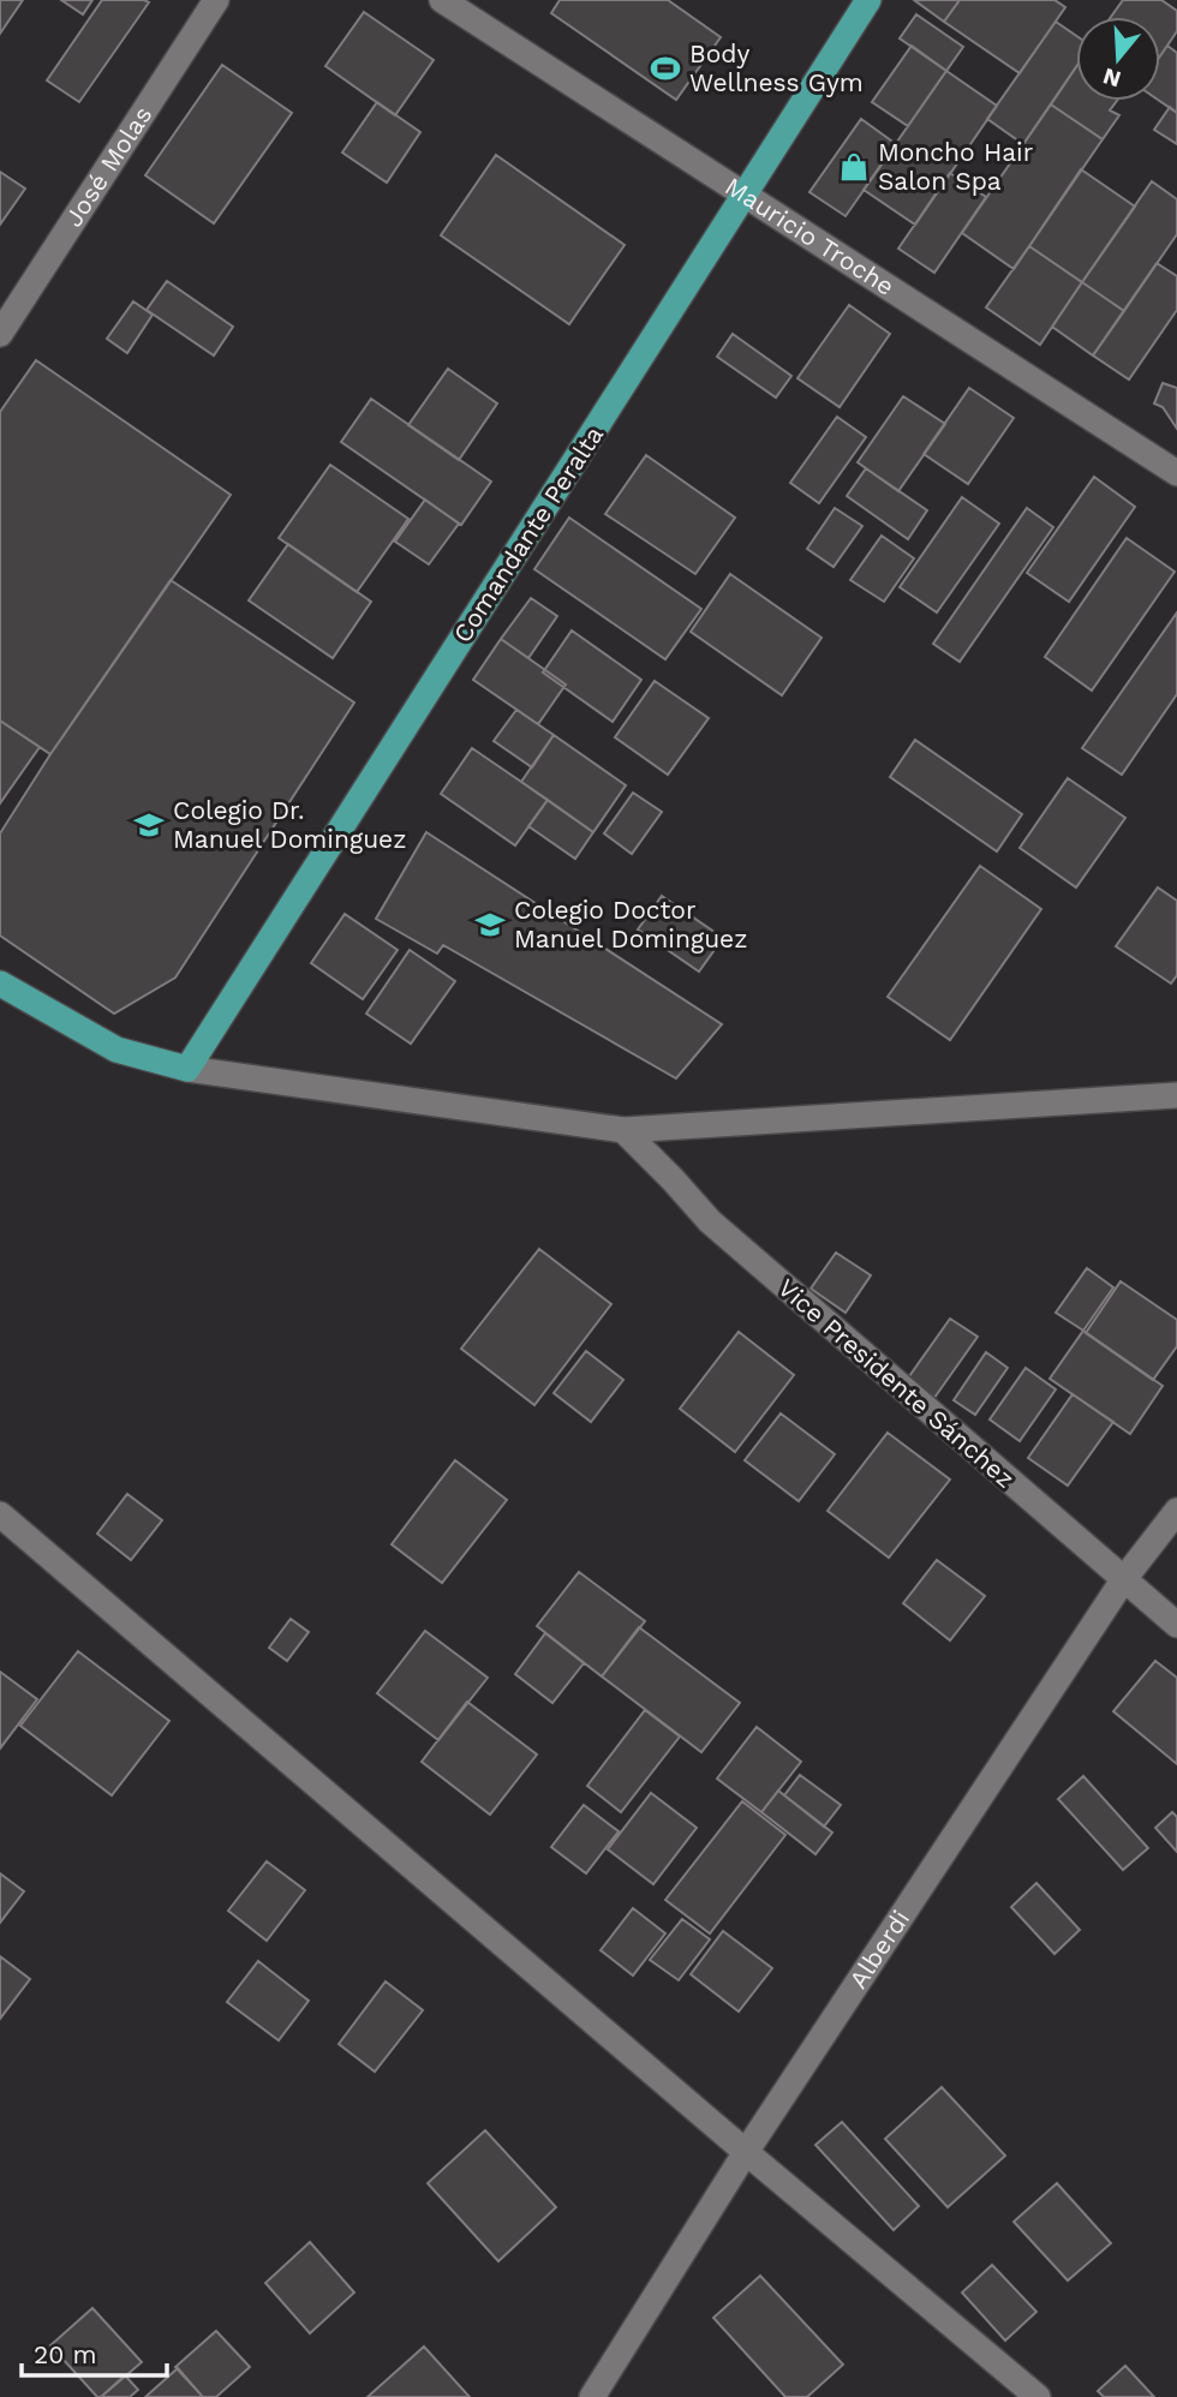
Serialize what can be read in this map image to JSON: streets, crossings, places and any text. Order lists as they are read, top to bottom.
{
  "streets": {
    "main road": ["Comandante Peralta"],
    "street": [
      "José Molas",
      "Mauricio Troche",
      "Vice Presidente Sánchez",
      "Alberdi"
    ]
  },
  "crossings": [
    ["Mauricio Troche", "Comandante Peralta"],
    ["Vice Presidente Sánchez", "Alberdi"]
  ],
  "places": {
    "sports": ["Body Wellness Gym"],
    "shop": ["Moncho Hair Salon Spa"],
    "school or university": ["Colegio Dr. Manuel Dominguez", "Colegio Doctor Manuel Dominguez"]
  },
  "scale_bar": "20 m",
  "north": "bottom"
}
